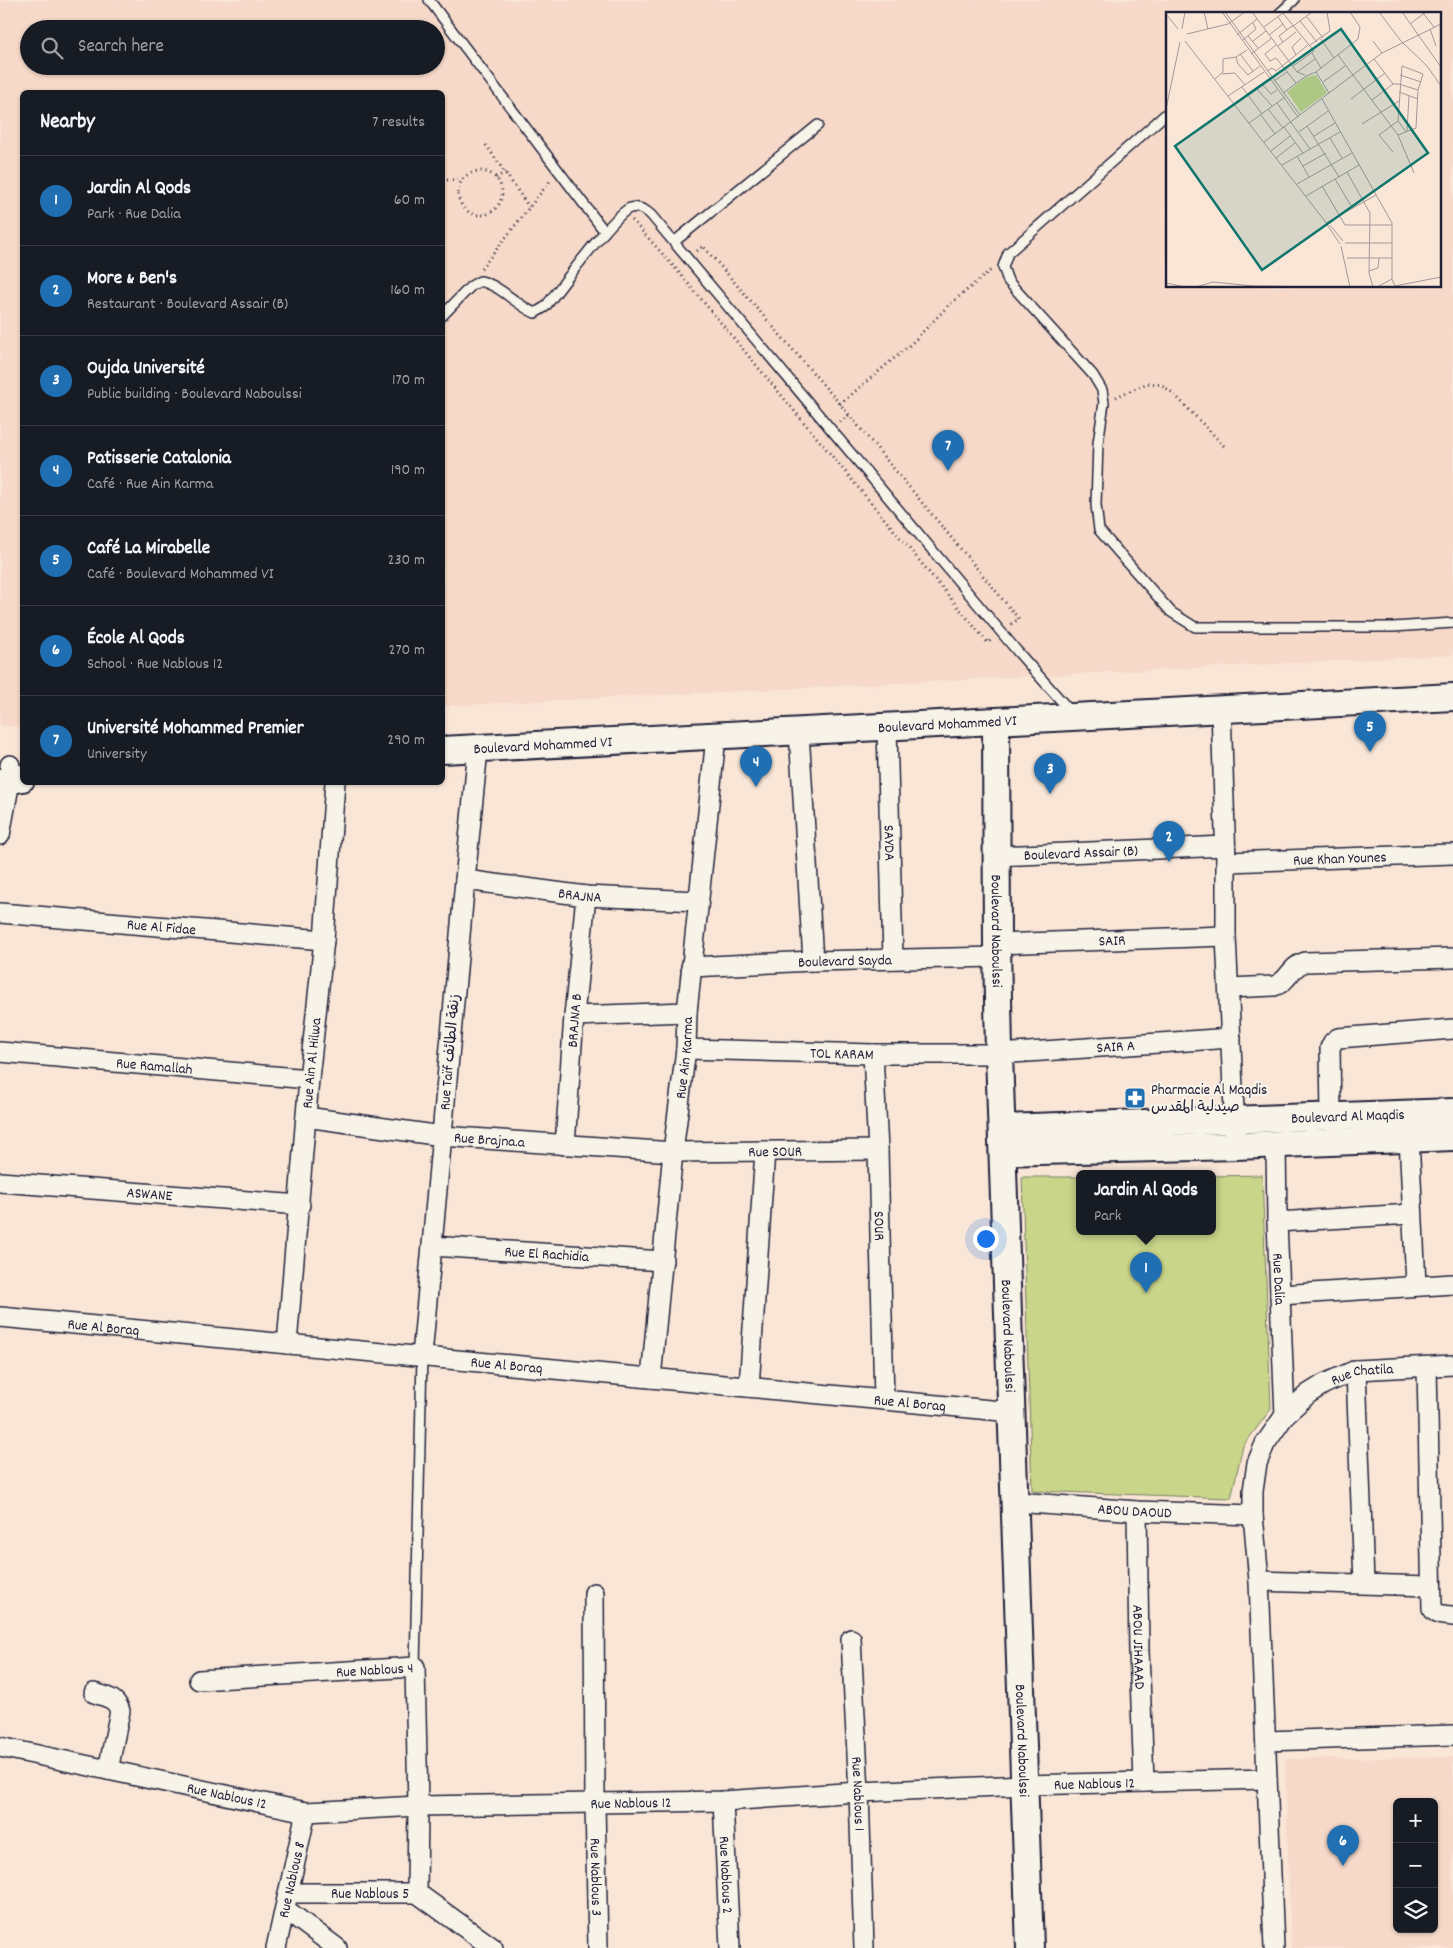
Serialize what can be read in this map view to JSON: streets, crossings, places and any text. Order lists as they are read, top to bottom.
{
  "streets": {
    "street": [
      "Boulevard Mohammed VI",
      "SAYDA",
      "Boulevard Assair (B)",
      "Rue Khan Younes",
      "BRAJNA",
      "Rue Al Fidae",
      "Boulevard Naboulssi",
      "SAIR",
      "Boulevard Sayda",
      "BRAJNA B",
      "SAIR A",
      "Rue Taïf زنقة الطائف",
      "TOL KARAM",
      "Rue Ain Karma",
      "Rue Ain Al Hilwa",
      "Rue Ramallah",
      "Boulevard Al Maqdis",
      "Rue Brajna.a",
      "Rue SOUR",
      "ASWANE",
      "SOUR",
      "Rue El Rachidia",
      "Rue Dalia",
      "Rue Al Boraq",
      "Rue Chatila",
      "ABOU DAOUD",
      "ABOU JIHAAAD",
      "Rue Nablous 4",
      "Rue Nablous 12",
      "Rue Nablous 1",
      "Rue Nablous 2",
      "Rue Nablous 3",
      "Rue Nablous 8",
      "Rue Nablous 5"
    ]
  },
  "crossings": [
    ["Boulevard Mohammed VI", "SAYDA"],
    ["Boulevard Mohammed VI", "Boulevard Naboulssi"],
    ["Boulevard Mohammed VI", "Rue Taïf زنقة الطائف"],
    ["Boulevard Mohammed VI", "Rue Ain Karma"],
    ["SAYDA", "Boulevard Sayda"],
    ["Boulevard Assair (B)", "Rue Khan Younes"],
    ["Boulevard Assair (B)", "Boulevard Naboulssi"],
    ["BRAJNA", "BRAJNA B"],
    ["BRAJNA", "Rue Taïf زنقة الطائف"],
    ["BRAJNA", "Rue Ain Karma"],
    ["Rue Al Fidae", "Rue Ain Al Hilwa"],
    ["Boulevard Naboulssi", "SAIR"],
    ["Boulevard Naboulssi", "Boulevard Sayda"],
    ["Boulevard Naboulssi", "SAIR A"],
    ["Boulevard Naboulssi", "TOL KARAM"],
    ["Boulevard Naboulssi", "Boulevard Al Maqdis"],
    ["Boulevard Naboulssi", "Rue Al Boraq"],
    ["Boulevard Naboulssi", "ABOU DAOUD"],
    ["Boulevard Naboulssi", "Rue Nablous 12"],
    ["SAIR", "Boulevard Sayda"],
    ["Boulevard Sayda", "Rue Ain Karma"],
    ["BRAJNA B", "Rue Brajna.a"],
    ["SAIR A", "TOL KARAM"],
    ["Rue Taïf زنقة الطائف", "Rue Brajna.a"],
    ["Rue Taïf زنقة الطائف", "Rue El Rachidia"],
    ["Rue Taïf زنقة الطائف", "Rue Al Boraq"],
    ["TOL KARAM", "Rue Ain Karma"],
    ["TOL KARAM", "SOUR"],
    ["Rue Ain Karma", "Rue Brajna.a"],
    ["Rue Ain Karma", "Rue SOUR"],
    ["Rue Ain Karma", "Rue El Rachidia"],
    ["Rue Ain Karma", "Rue Al Boraq"],
    ["Rue Ain Al Hilwa", "Rue Ramallah"],
    ["Rue Ain Al Hilwa", "Rue Brajna.a"],
    ["Rue Ain Al Hilwa", "ASWANE"],
    ["Rue Ain Al Hilwa", "Rue Al Boraq"],
    ["Boulevard Al Maqdis", "Rue Dalia"],
    ["Rue Brajna.a", "Rue SOUR"],
    ["Rue SOUR", "SOUR"],
    ["SOUR", "Rue Al Boraq"],
    ["Rue Dalia", "Rue Chatila"],
    ["Rue Chatila", "ABOU DAOUD"],
    ["Rue Chatila", "Rue Nablous 12"],
    ["ABOU DAOUD", "ABOU JIHAAAD"],
    ["ABOU JIHAAAD", "Rue Nablous 12"],
    ["Rue Nablous 4", "Rue Nablous 12"],
    ["Rue Nablous 4", "Rue Nablous 5"],
    ["Rue Nablous 12", "Rue Nablous 1"],
    ["Rue Nablous 12", "Rue Nablous 2"],
    ["Rue Nablous 12", "Rue Nablous 3"],
    ["Rue Nablous 12", "Rue Nablous 8"],
    ["Rue Nablous 8", "Rue Nablous 5"]
  ],
  "places": {
    "pharmacy": ["Pharmacie Al Maqdis صيدلية المقدس"]
  },
  "page": {
    "search": "Search here",
    "heading": ["Nearby", "7 results"],
    "list": [
      {
        "mark": "1",
        "name": "Jardin Al Qods",
        "note": "Park · Rue Dalia",
        "value": "60 m"
      },
      {
        "mark": "2",
        "name": "More & Ben's",
        "note": "Restaurant · Boulevard Assair (B)",
        "value": "160 m"
      },
      {
        "mark": "3",
        "name": "Oujda Université",
        "note": "Public building · Boulevard Naboulssi",
        "value": "170 m"
      },
      {
        "mark": "4",
        "name": "Patisserie Catalonia",
        "note": "Café · Rue Ain Karma",
        "value": "190 m"
      },
      {
        "mark": "5",
        "name": "Café La Mirabelle",
        "note": "Café · Boulevard Mohammed VI",
        "value": "230 m"
      },
      {
        "mark": "6",
        "name": "École Al Qods",
        "note": "School · Rue Nablous 12",
        "value": "270 m"
      },
      {
        "mark": "7",
        "name": "Université Mohammed Premier",
        "note": "University",
        "value": "290 m"
      }
    ],
    "pins": [
      "7",
      "5",
      "4",
      "3",
      "2",
      "1",
      "6"
    ],
    "popup": ["Jardin Al Qods", "Park"],
    "map_buttons": ["+", "−"]
  }
}
